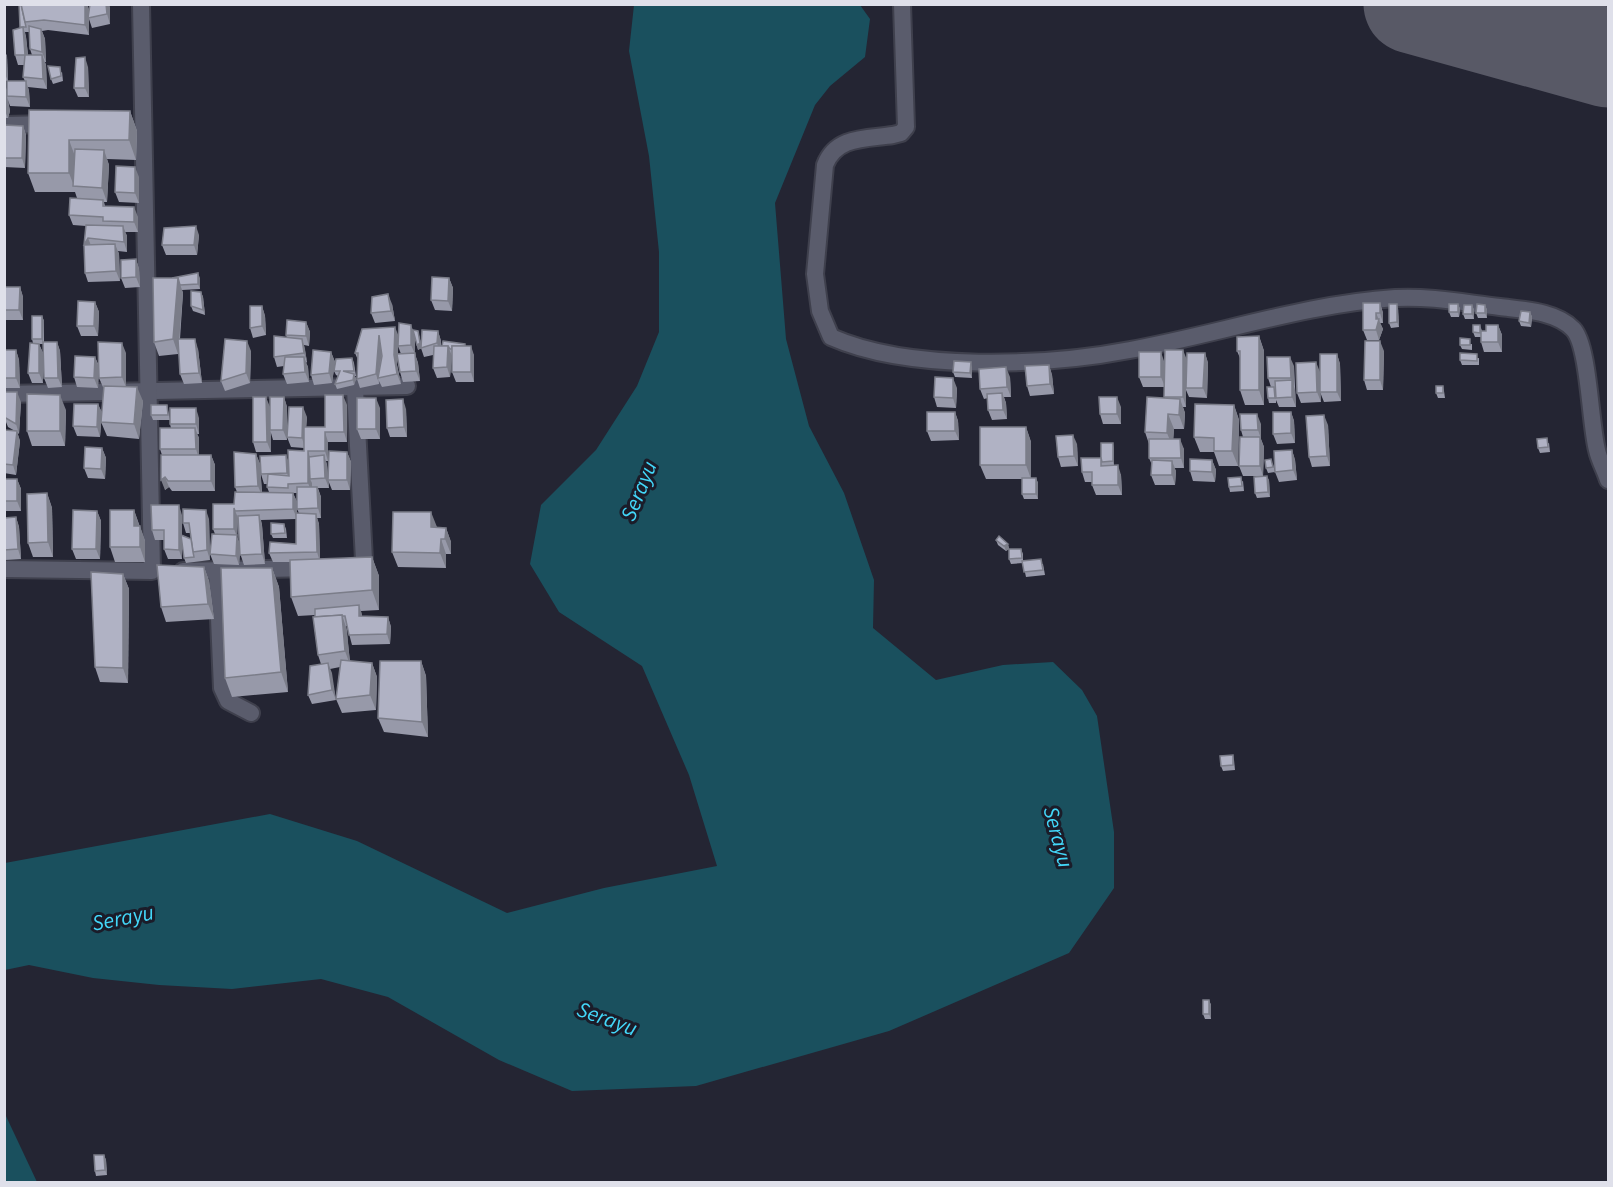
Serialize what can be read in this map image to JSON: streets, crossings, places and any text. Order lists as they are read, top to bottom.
{
  "water": ["Serayu"]
}
